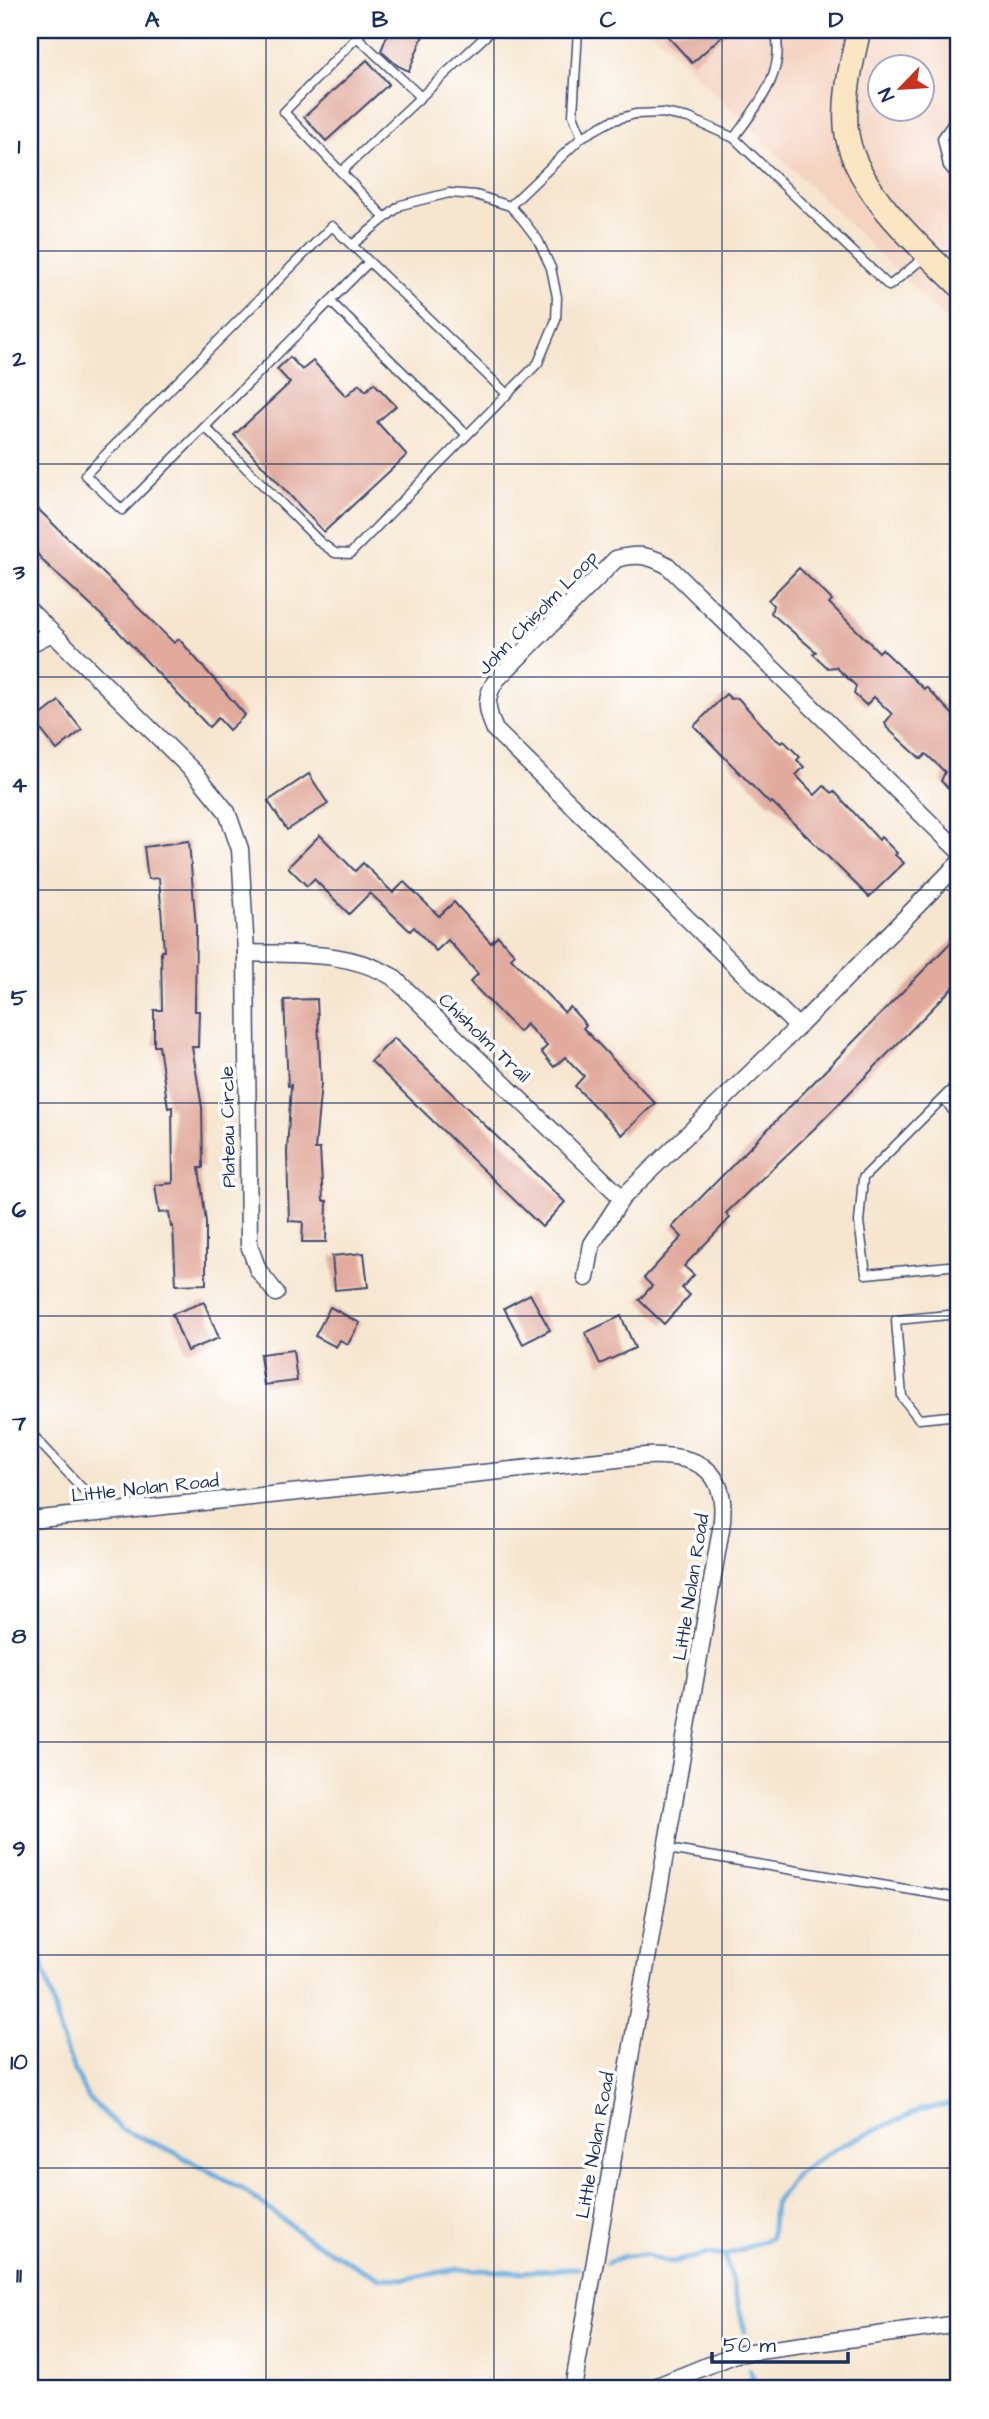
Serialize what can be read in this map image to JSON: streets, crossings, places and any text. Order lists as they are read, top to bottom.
{
  "streets": {
    "street": [
      "John Chisolm Loop",
      "Chisholm Trail",
      "Plateau Circle",
      "Little Nolan Road"
    ]
  },
  "crossings": [
    ["Chisholm Trail", "Plateau Circle"]
  ],
  "scale_bar": "50 m",
  "north": "bottom left",
  "grid": {
    "columns": [
      "A",
      "B",
      "C",
      "D"
    ],
    "rows": [
      "1",
      "2",
      "3",
      "4",
      "5",
      "6",
      "7",
      "8",
      "9",
      "10",
      "11"
    ]
  }
}
